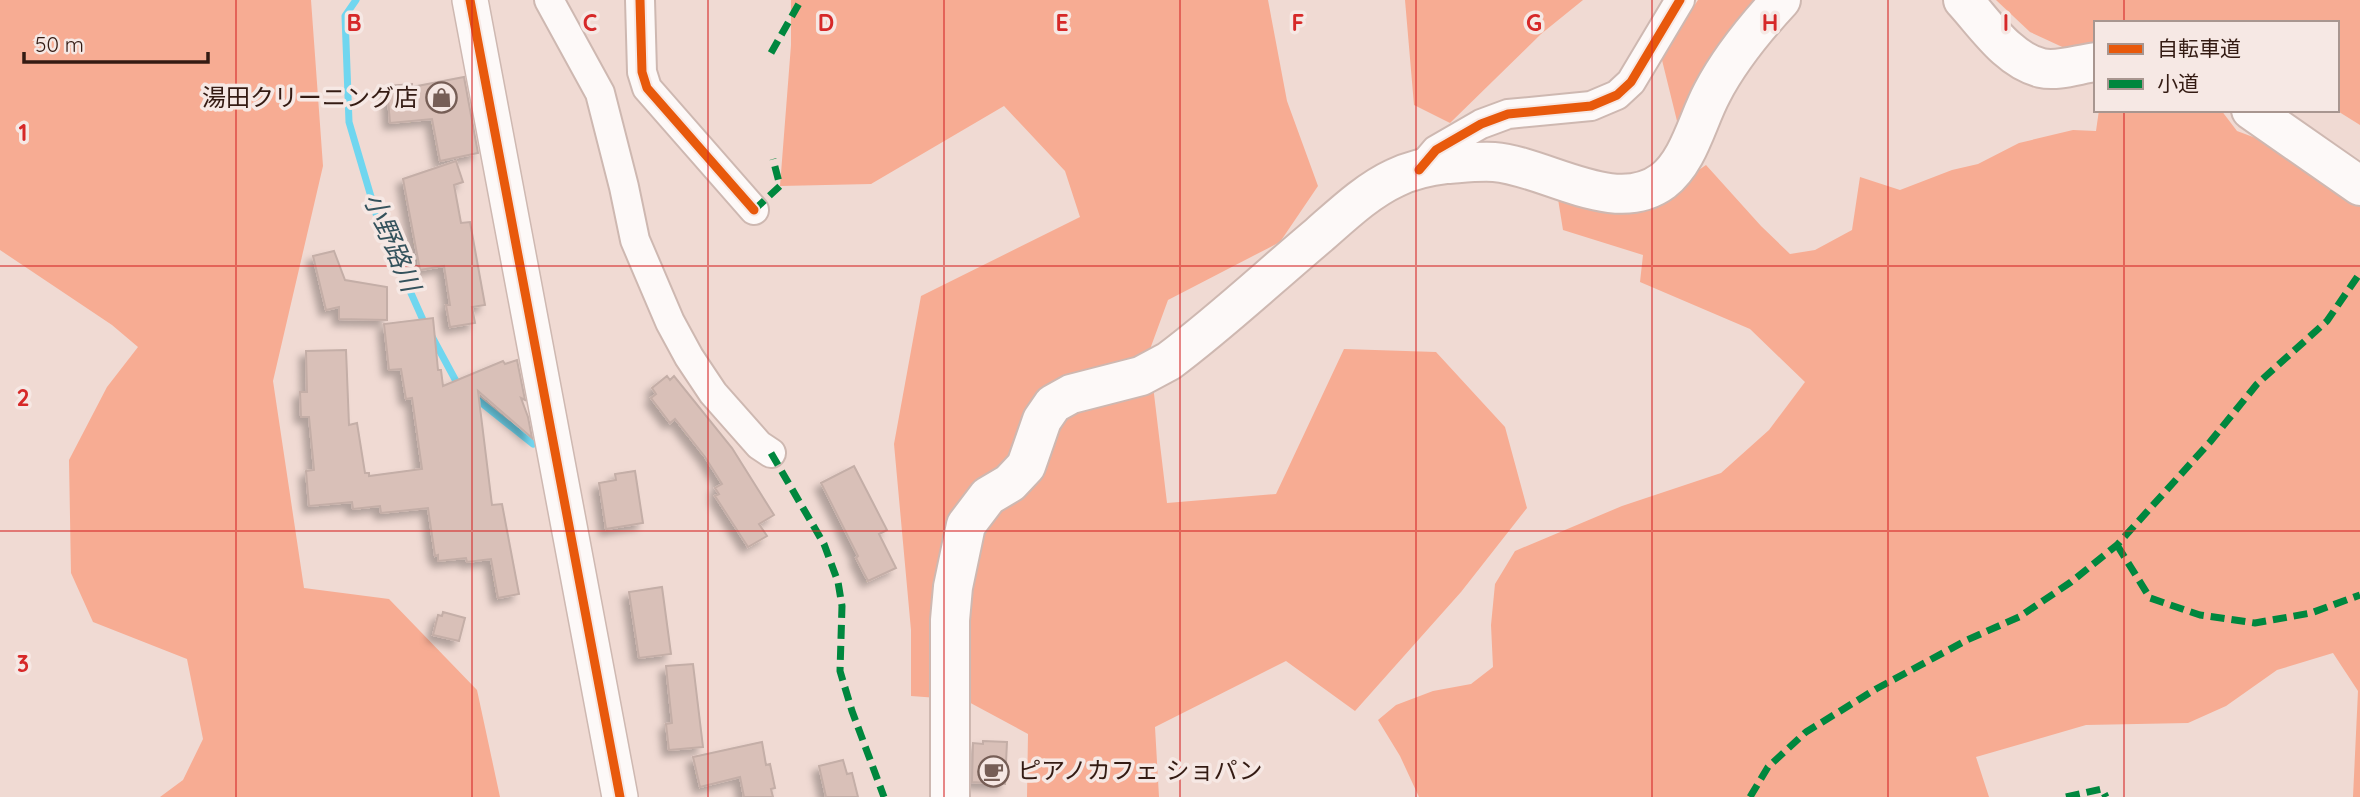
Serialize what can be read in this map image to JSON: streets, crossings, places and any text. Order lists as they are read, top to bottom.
{
  "water": ["小野路川"],
  "places": {
    "shop": ["湯田クリーニング店"],
    "cafe": ["ピアノカフェ ショパン"]
  },
  "legend": ["自転車道", "小道"],
  "scale_bar": "50 m",
  "grid": {
    "columns": [
      "B",
      "C",
      "D",
      "E",
      "F",
      "G",
      "H",
      "I"
    ],
    "rows": ["1", "2", "3"]
  }
}
